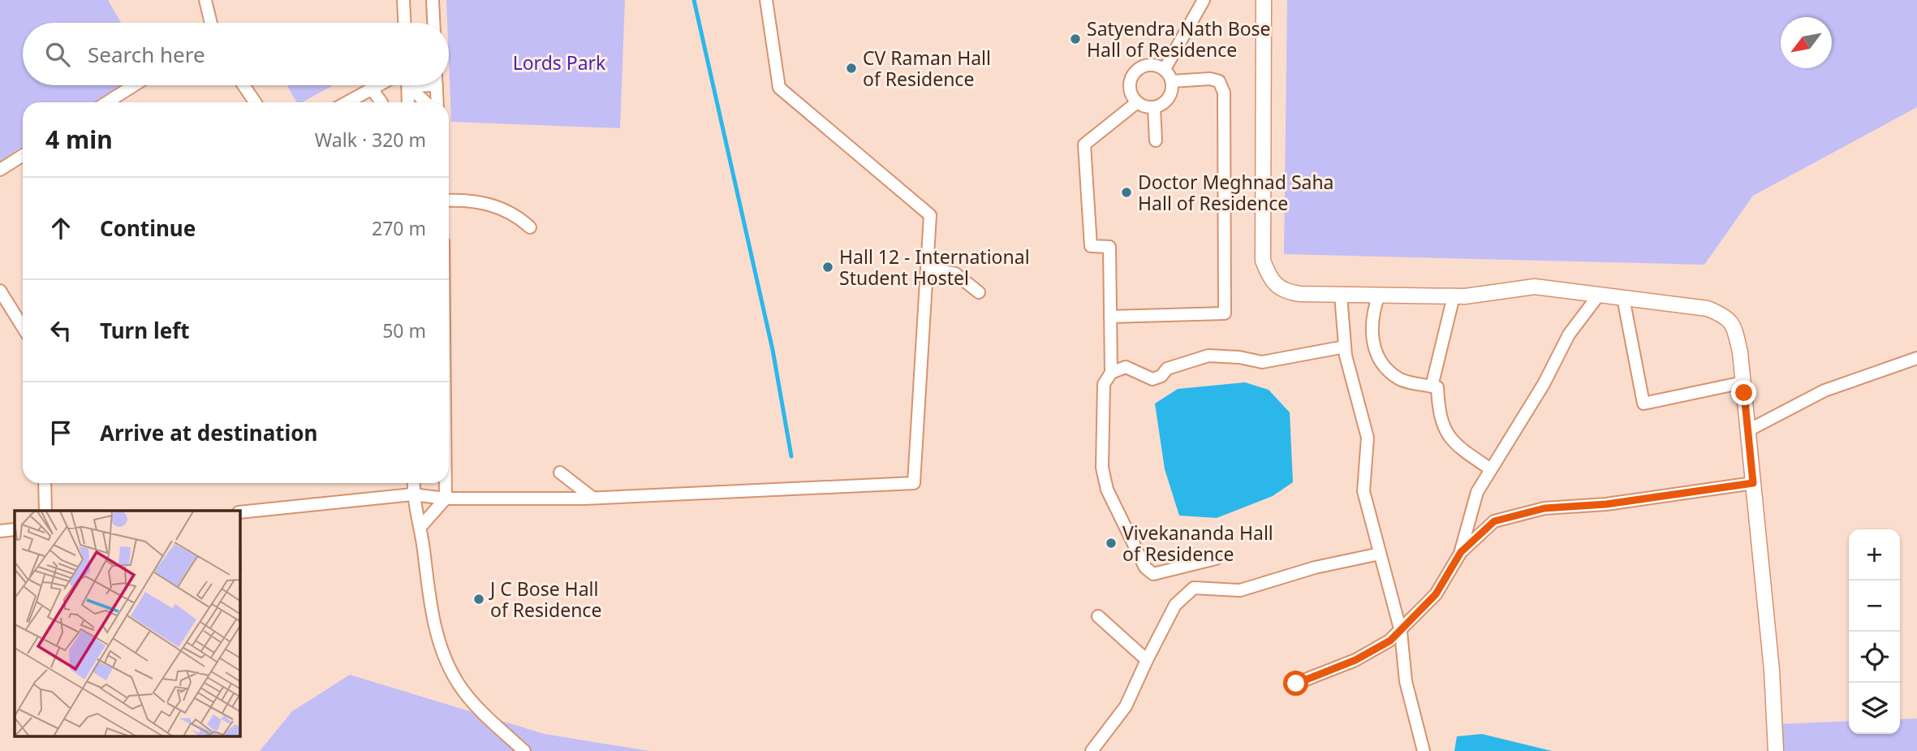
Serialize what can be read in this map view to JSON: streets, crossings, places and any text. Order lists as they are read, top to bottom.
{
  "parks": ["Lords Park"],
  "places": [
    "Satyendra Nath Bose Hall of Residence",
    "CV Raman Hall of Residence",
    "Doctor Meghnad Saha Hall of Residence",
    "Hall 12 - International Student Hostel",
    "Vivekananda Hall of Residence",
    "J C Bose Hall of Residence"
  ],
  "north": "bottom left",
  "page": {
    "search": "Search here",
    "heading": ["4 min", "Walk · 320 m"],
    "list": [
      ["Continue", "270 m"],
      ["Turn left", "50 m"],
      "Arrive at destination"
    ],
    "map_buttons": ["+", "−"]
  }
}
